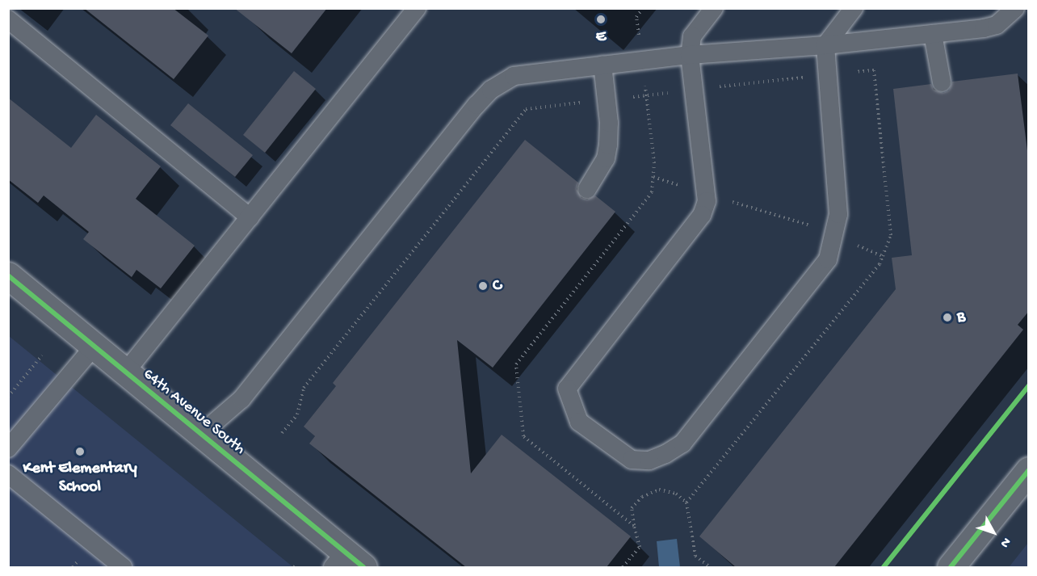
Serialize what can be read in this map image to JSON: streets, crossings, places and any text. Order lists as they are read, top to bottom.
{
  "streets": {
    "street": ["64th Avenue South"]
  },
  "places": [
    "E",
    "C",
    "B",
    "Kent Elementary School"
  ],
  "north": "bottom right"
}
